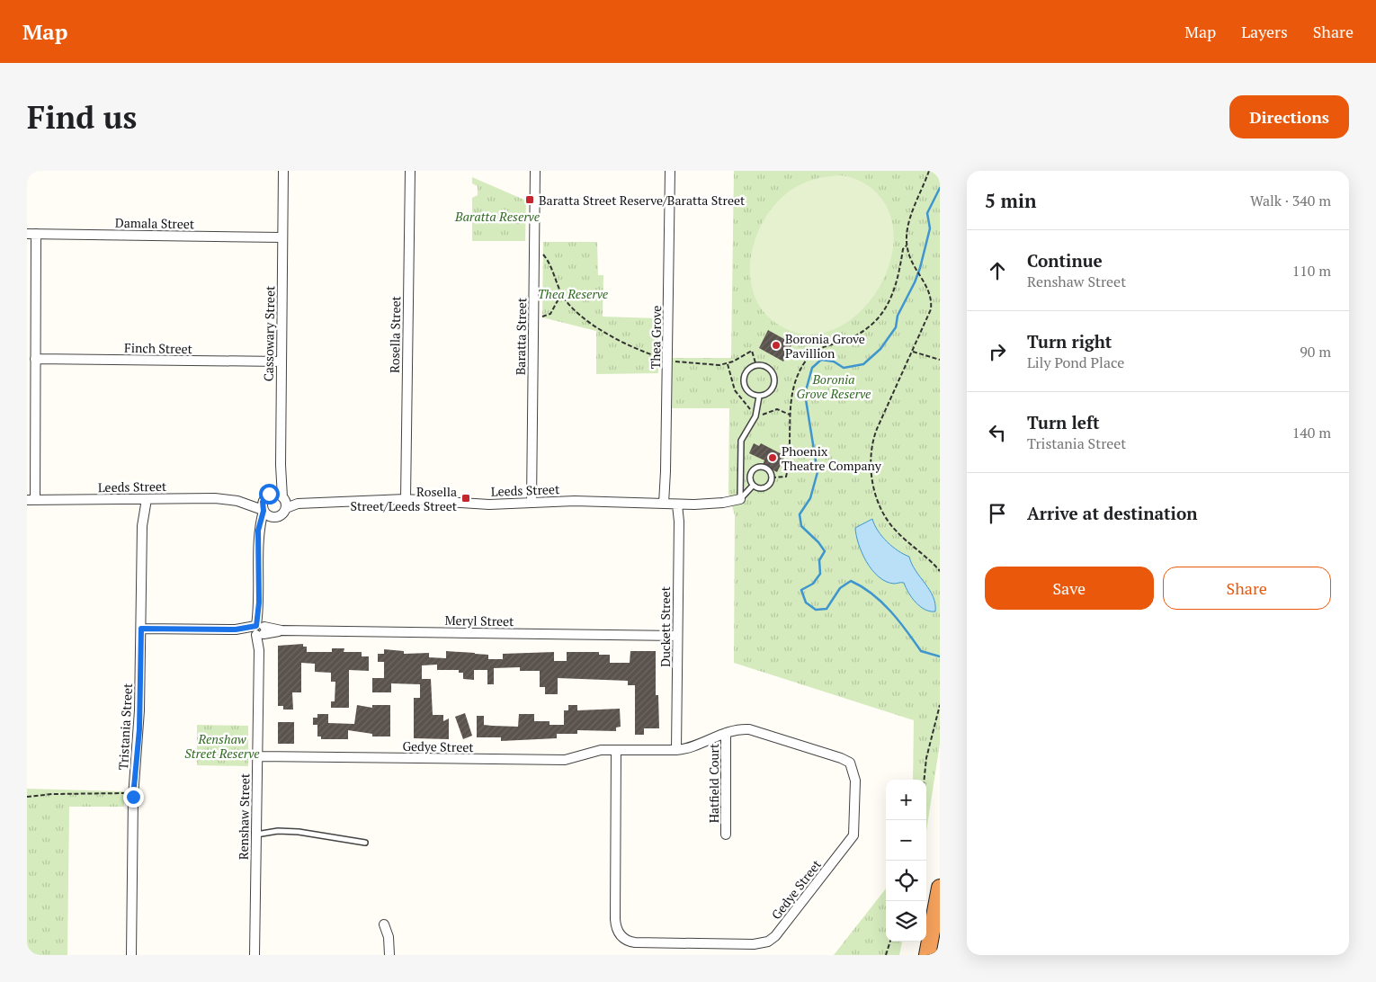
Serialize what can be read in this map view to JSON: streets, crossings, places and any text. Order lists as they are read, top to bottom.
{
  "streets": {
    "street": [
      "Damala Street",
      "Cassowary Street",
      "Rosella Street",
      "Baratta Street",
      "Thea Grove",
      "Finch Street",
      "Leeds Street",
      "Meryl Street",
      "Duckett Street",
      "Tristania Street",
      "Gedye Street",
      "Hatfield Court",
      "Renshaw Street"
    ]
  },
  "crossings": [
    ["Damala Street", "Cassowary Street"],
    ["Cassowary Street", "Finch Street"],
    ["Cassowary Street", "Leeds Street"],
    ["Cassowary Street", "Renshaw Street"],
    ["Rosella Street", "Leeds Street"],
    ["Baratta Street", "Leeds Street"],
    ["Thea Grove", "Leeds Street"],
    ["Leeds Street", "Duckett Street"],
    ["Leeds Street", "Tristania Street"],
    ["Leeds Street", "Renshaw Street"],
    ["Meryl Street", "Duckett Street"],
    ["Meryl Street", "Renshaw Street"],
    ["Duckett Street", "Gedye Street"],
    ["Gedye Street", "Hatfield Court"],
    ["Gedye Street", "Renshaw Street"]
  ],
  "parks": [
    "Baratta Reserve",
    "Thea Reserve",
    "Boronia Grove Reserve",
    "Renshaw Street Reserve"
  ],
  "places": {
    "transit": ["Baratta Street Reserve/Baratta Street", "Rosella Street/Leeds Street"],
    "other": ["Boronia Grove Pavillion", "Phoenix Theatre Company"]
  },
  "page": {
    "header": "Map",
    "nav": ["Map", "Layers", "Share"],
    "buttons": [
      "Directions",
      ["Save", "Share"]
    ],
    "title": "Find us",
    "heading": ["5 min", "Walk · 340 m"],
    "list": [
      ["Continue", "Renshaw Street", "110 m"],
      ["Turn right", "Lily Pond Place", "90 m"],
      ["Turn left", "Tristania Street", "140 m"],
      "Arrive at destination"
    ],
    "map_buttons": ["+", "−"]
  }
}
